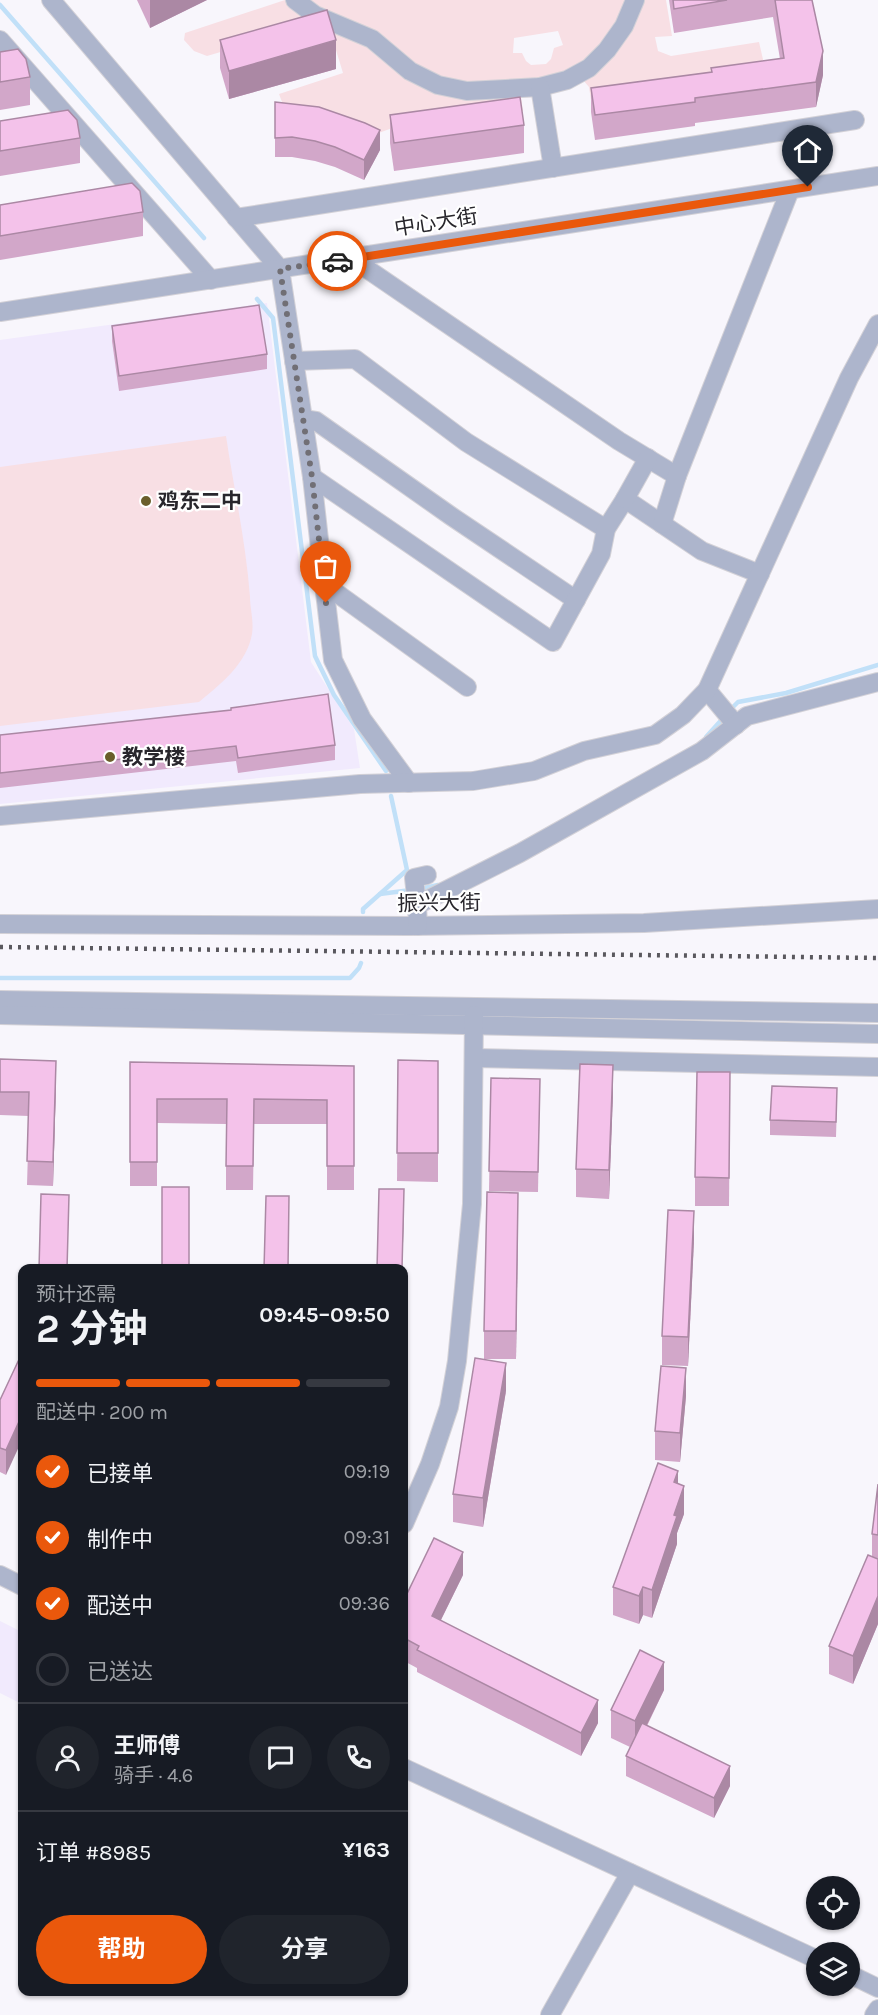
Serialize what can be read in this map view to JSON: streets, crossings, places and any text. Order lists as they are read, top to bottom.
{
  "streets": {
    "street": ["中心大街", "振兴大街"]
  },
  "places": ["鸡东二中", "教学楼"],
  "page": {
    "heading": ["2 分钟", "预计还需", "09:45–09:50"],
    "panel": [
      "王师傅",
      "骑手 · 4.6",
      "订单 #8985",
      "¥163"
    ],
    "bar": "配送中 · 200 m",
    "list": [
      ["已接单", "09:19"],
      ["制作中", "09:31"],
      ["配送中", "09:36"],
      "已送达"
    ],
    "buttons": ["帮助", "分享"]
  }
}
